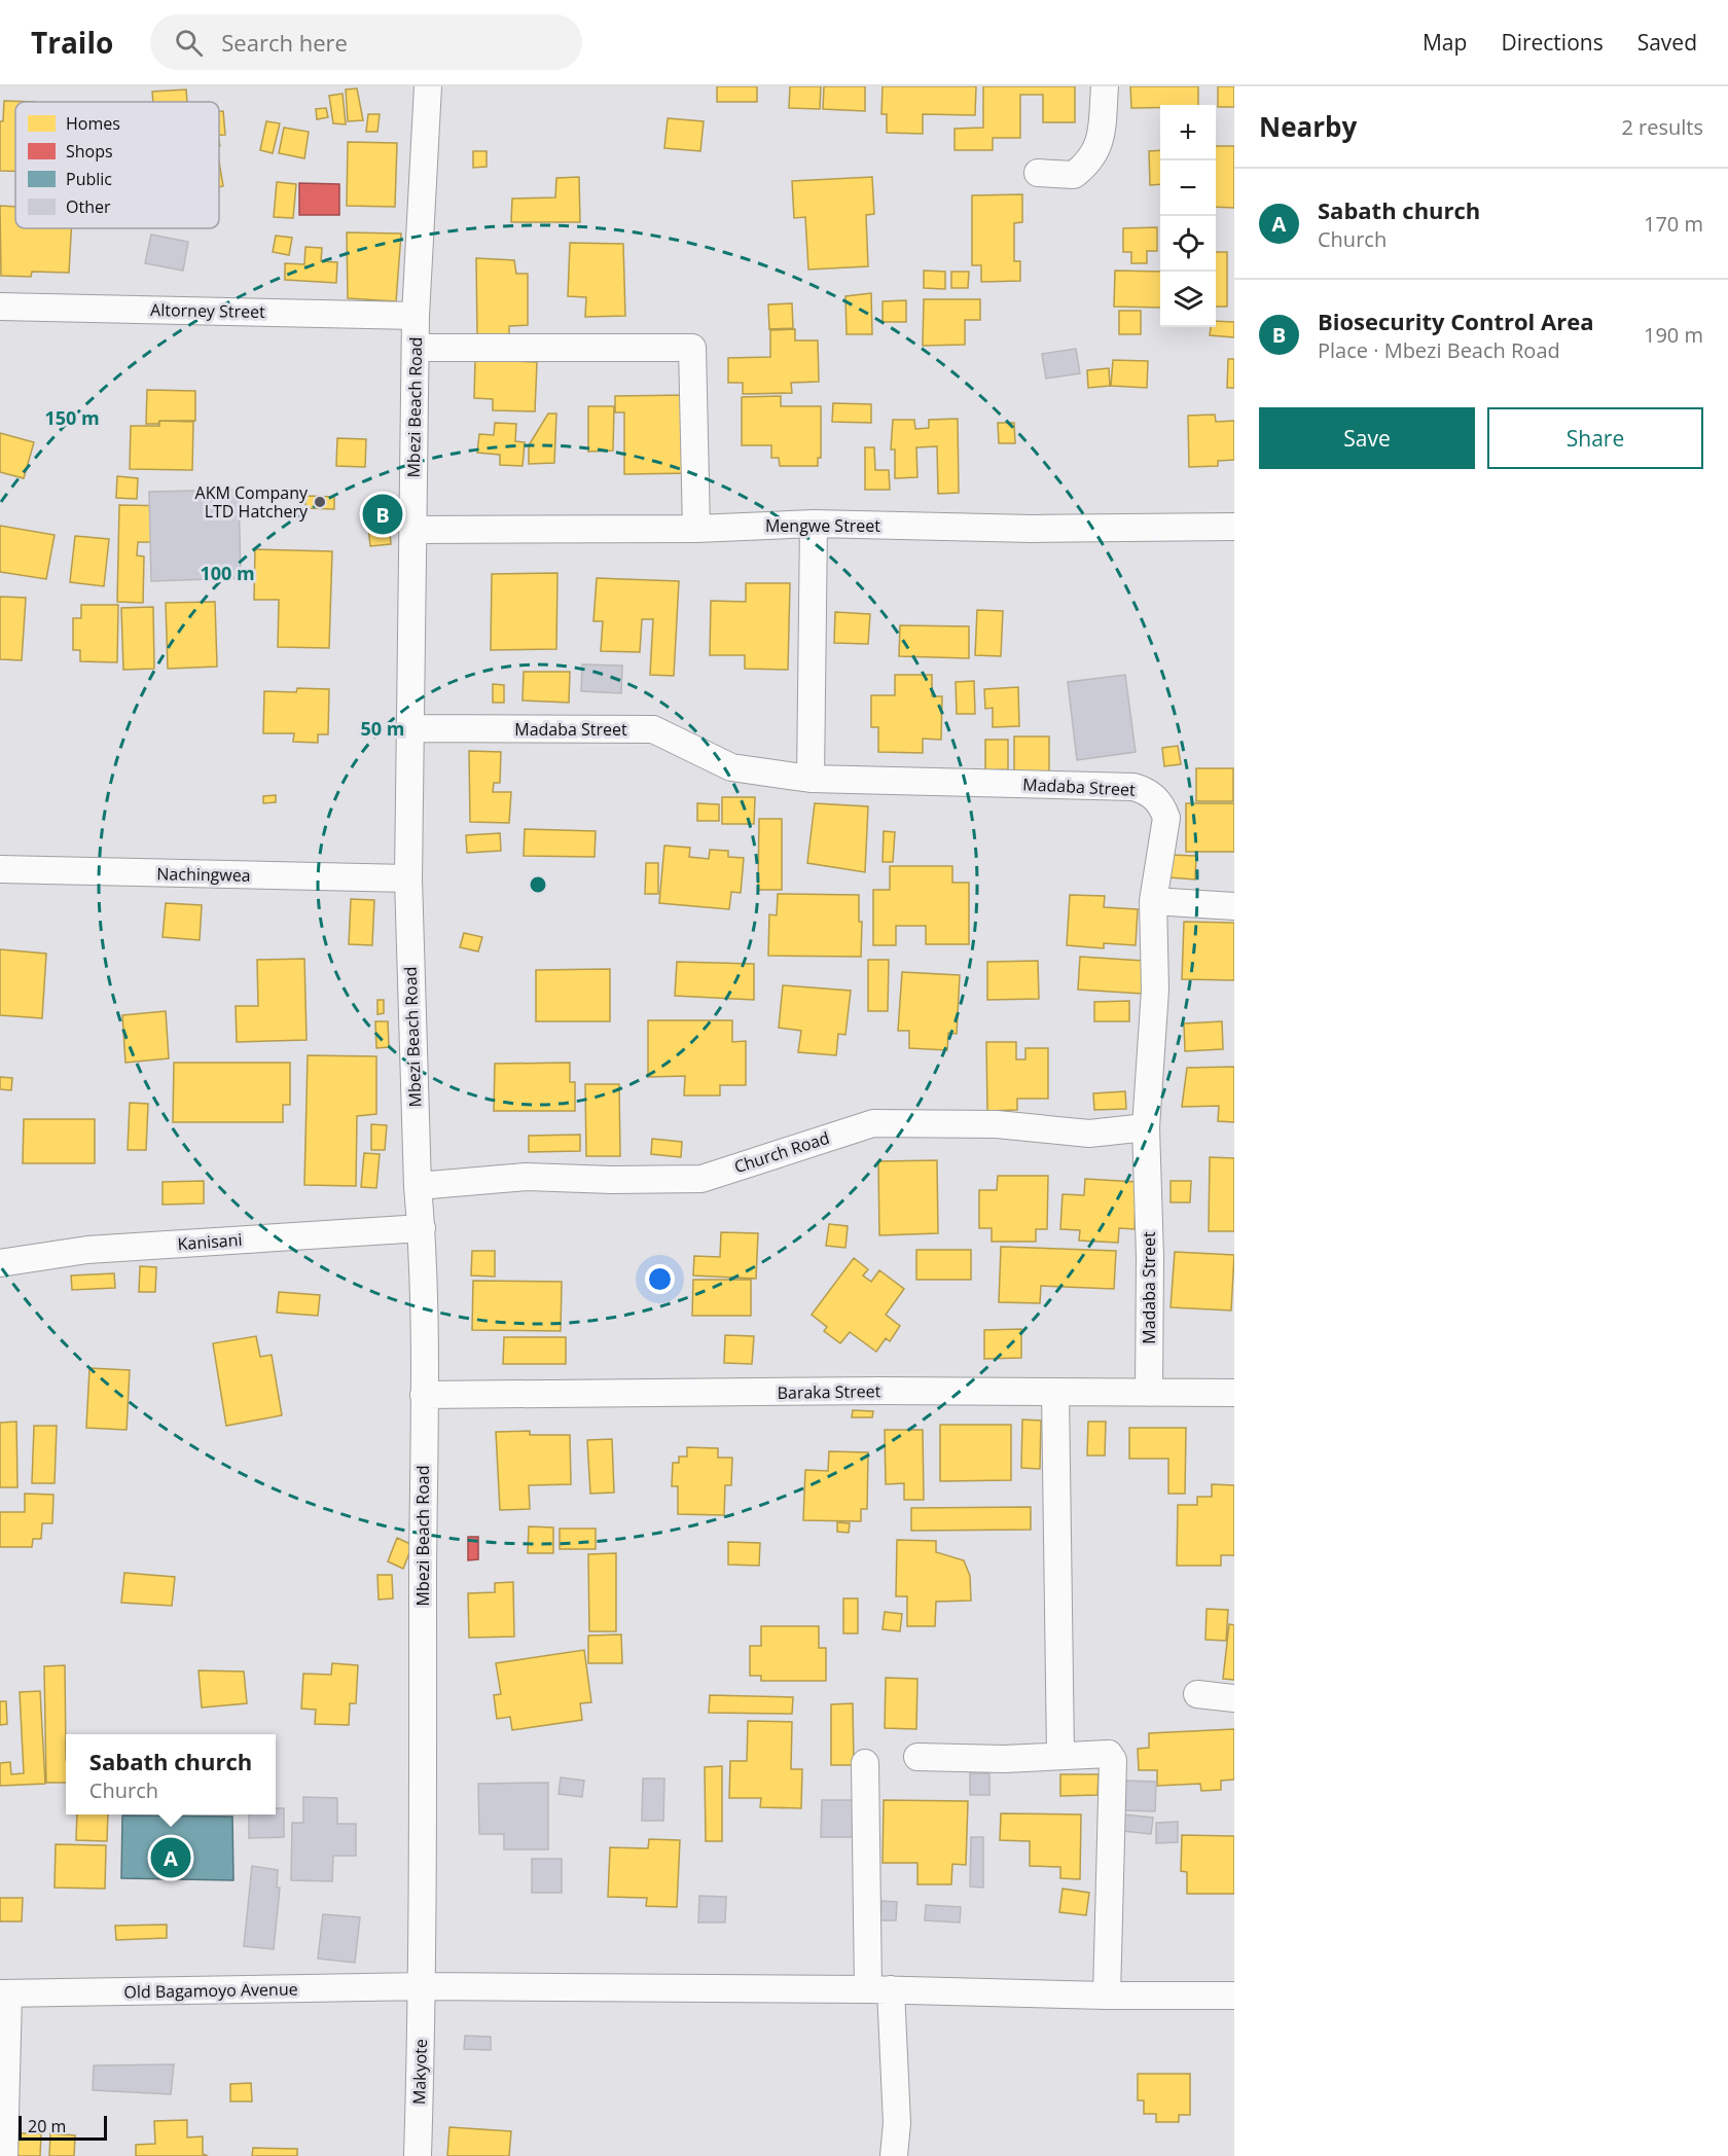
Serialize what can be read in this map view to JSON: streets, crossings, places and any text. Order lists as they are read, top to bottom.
{
  "streets": {
    "street": [
      "Altorney Street",
      "Mbezi Beach Road",
      "Mengwe Street",
      "Madaba Street",
      "Nachingwea",
      "Church Road",
      "Kanisani",
      "Baraka Street",
      "Old Bagamoyo Avenue",
      "Makyote"
    ]
  },
  "crossings": [
    ["Altorney Street", "Mbezi Beach Road"],
    ["Mbezi Beach Road", "Mengwe Street"],
    ["Mbezi Beach Road", "Madaba Street"],
    ["Mbezi Beach Road", "Nachingwea"],
    ["Mbezi Beach Road", "Church Road"],
    ["Mbezi Beach Road", "Kanisani"],
    ["Mbezi Beach Road", "Baraka Street"],
    ["Mbezi Beach Road", "Old Bagamoyo Avenue"],
    ["Mbezi Beach Road", "Makyote"],
    ["Madaba Street", "Church Road"],
    ["Madaba Street", "Baraka Street"],
    ["Old Bagamoyo Avenue", "Makyote"]
  ],
  "places": ["AKM Company LTD Hatchery"],
  "legend": [
    "Homes",
    "Shops",
    "Public",
    "Other"
  ],
  "scale_bar": "20 m",
  "page": {
    "header": "Trailo",
    "search": "Search here",
    "nav": ["Map", "Directions", "Saved"],
    "heading": ["Nearby", "2 results"],
    "map_buttons": ["+", "−"],
    "list": [
      {
        "mark": "A",
        "name": "Sabath church",
        "note": "Church",
        "value": "170 m"
      },
      {
        "mark": "B",
        "name": "Biosecurity Control Area",
        "note": "Place · Mbezi Beach Road",
        "value": "190 m"
      }
    ],
    "buttons": ["Save", "Share"],
    "pins": ["B", "A"],
    "popup": ["Sabath church", "Church"],
    "scale": "20 m"
  },
  "rings": ["150 m", "100 m", "50 m"]
}
